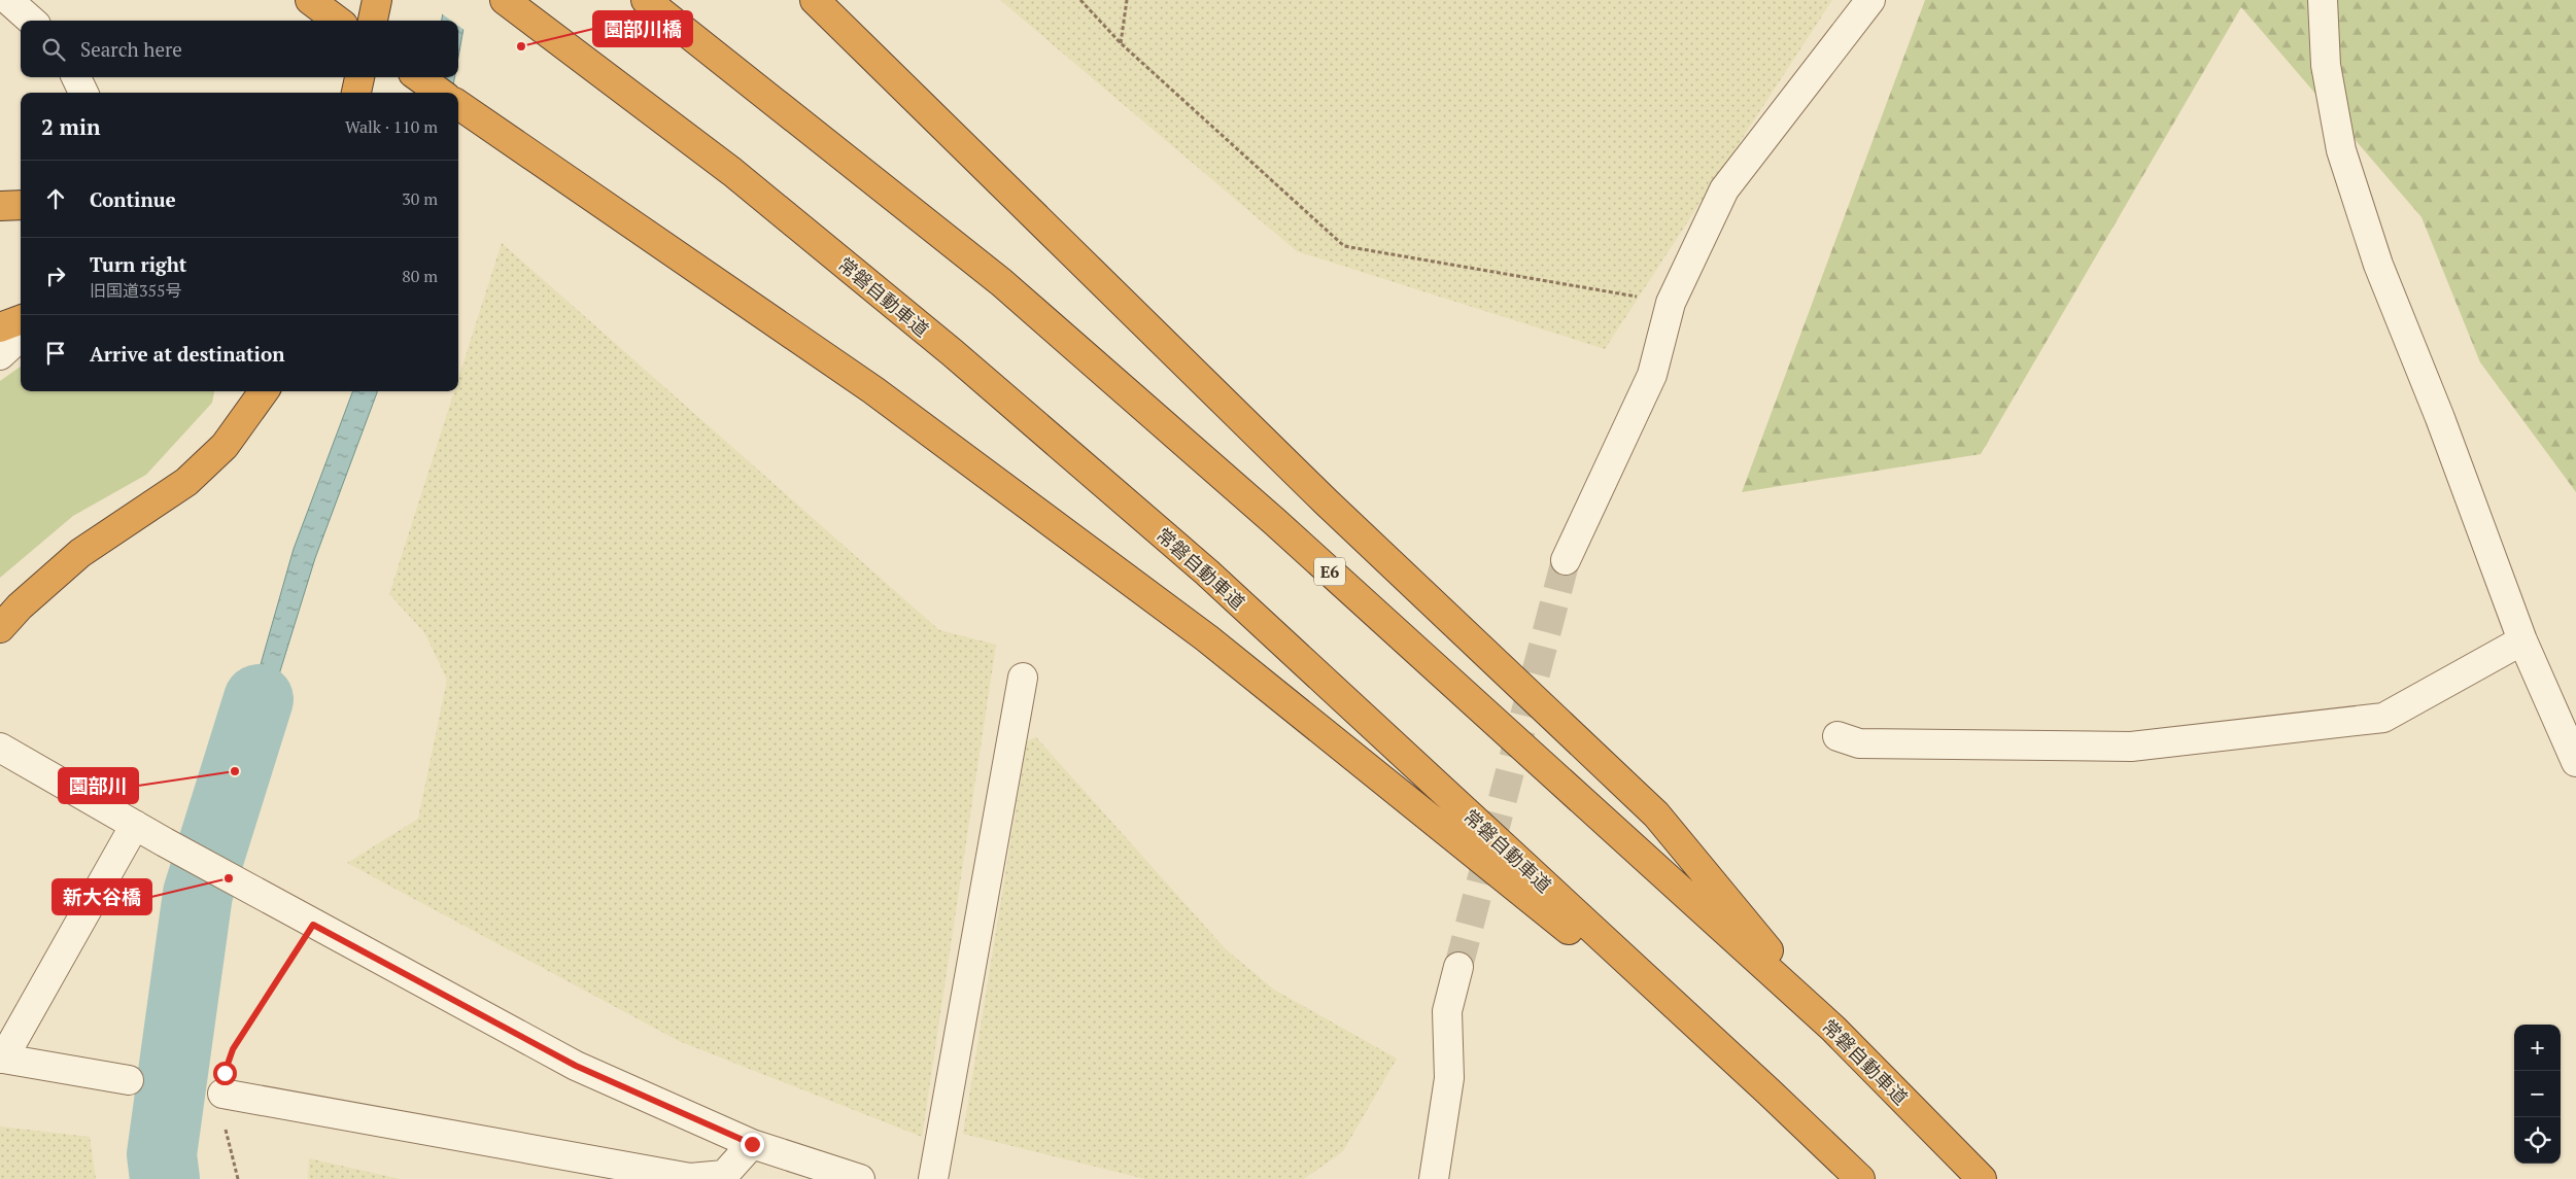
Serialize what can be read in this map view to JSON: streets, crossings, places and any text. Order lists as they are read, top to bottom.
{
  "streets": {
    "highway": ["常磐自動車道", "E6"]
  },
  "places": ["園部川橋", "園部川", "新大谷橋"],
  "page": {
    "search": "Search here",
    "heading": ["2 min", "Walk · 110 m"],
    "list": [
      ["Continue", "30 m"],
      ["Turn right", "旧国道355号", "80 m"],
      "Arrive at destination"
    ],
    "map_buttons": ["+", "−"]
  }
}
